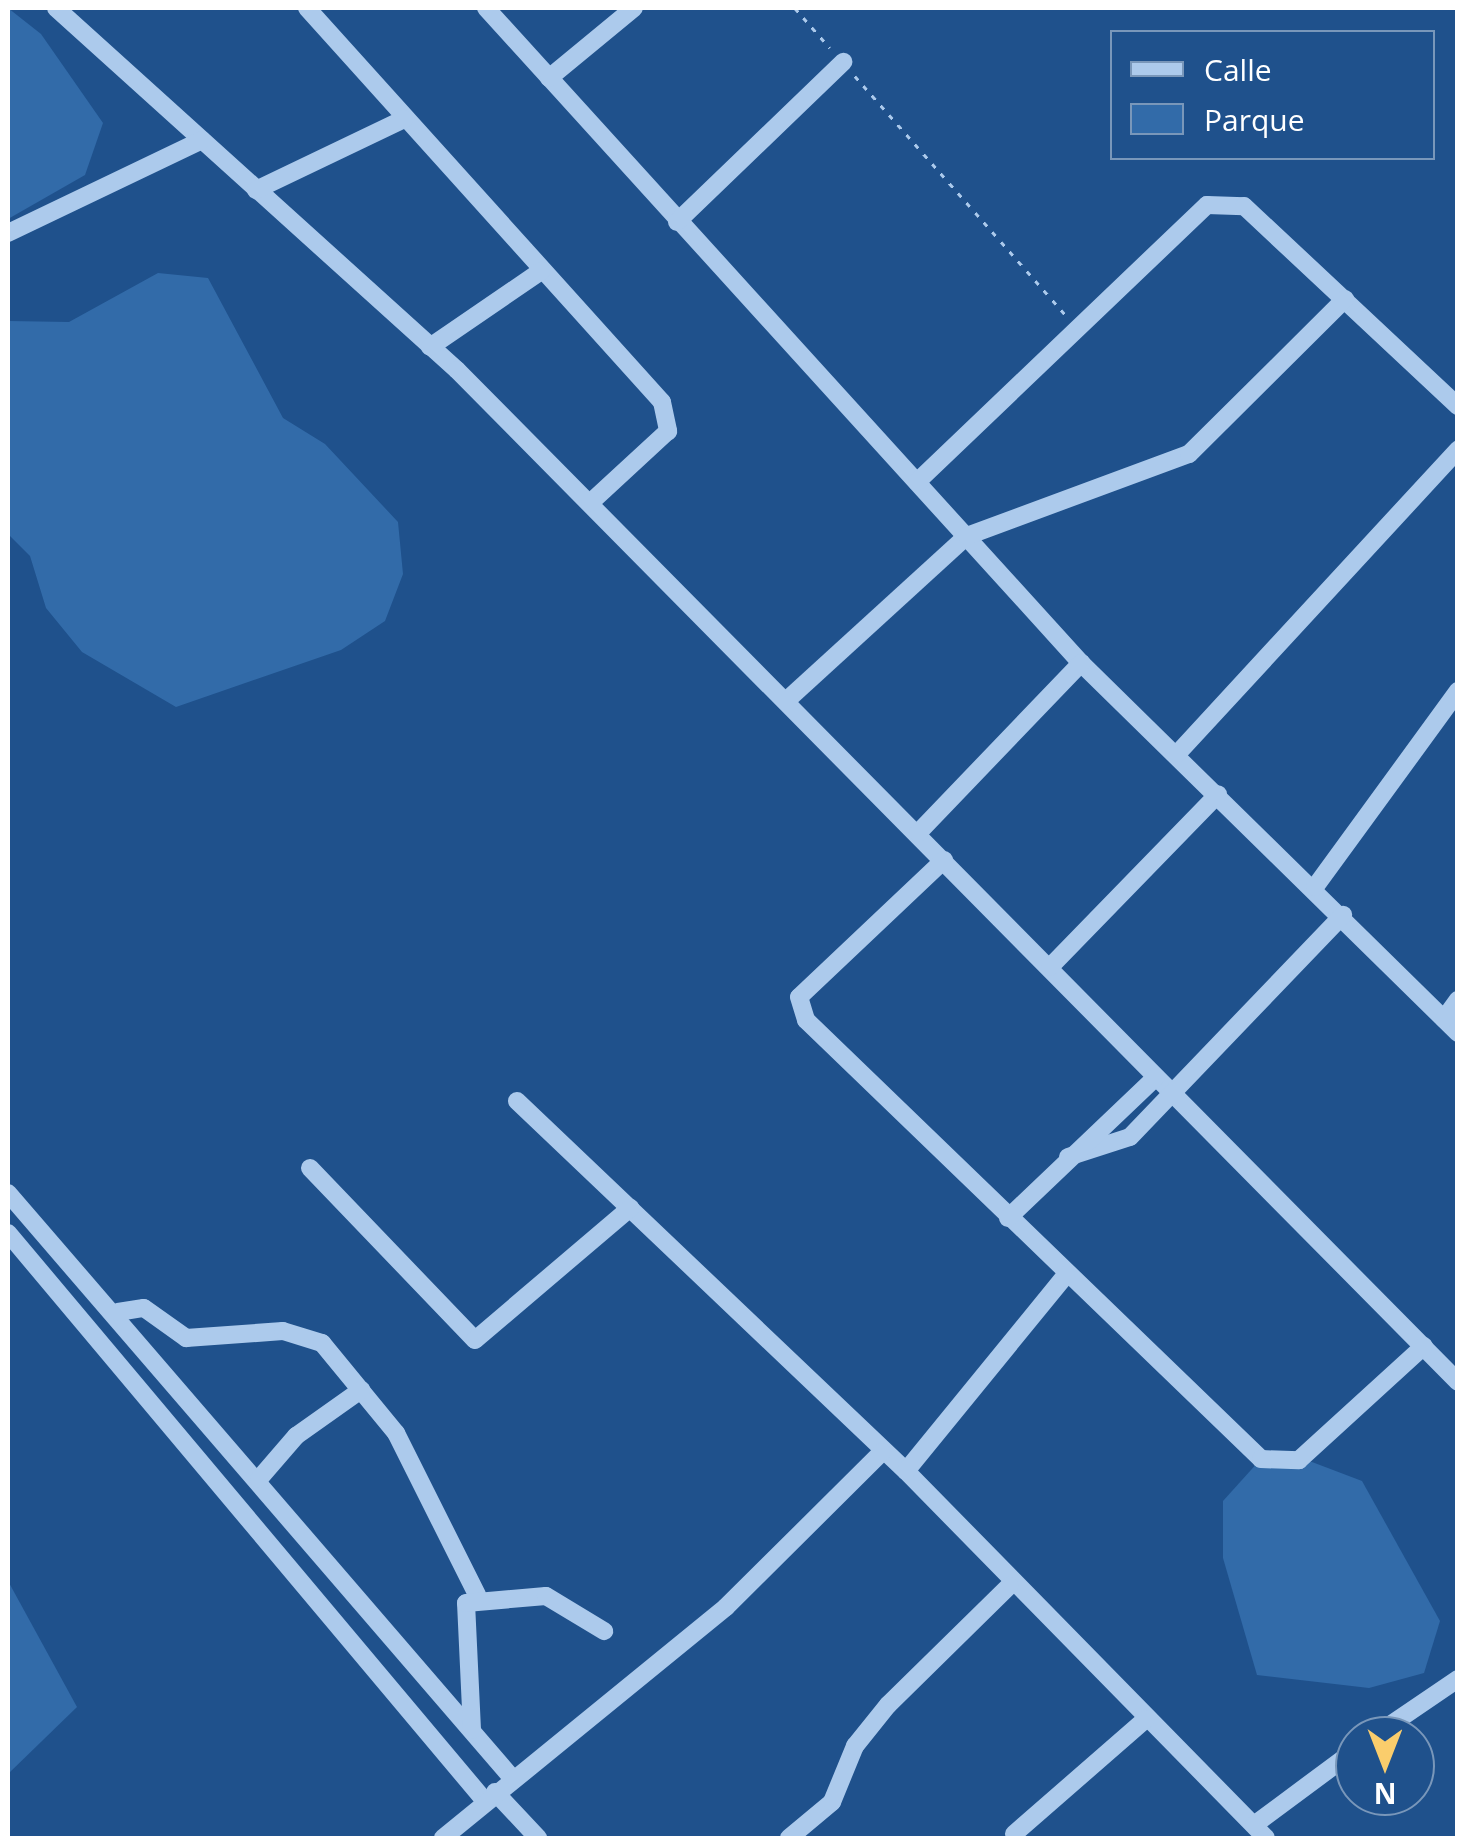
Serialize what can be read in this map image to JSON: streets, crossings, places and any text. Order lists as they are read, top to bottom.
{
  "legend": ["Calle", "Parque"],
  "north": "bottom"
}
